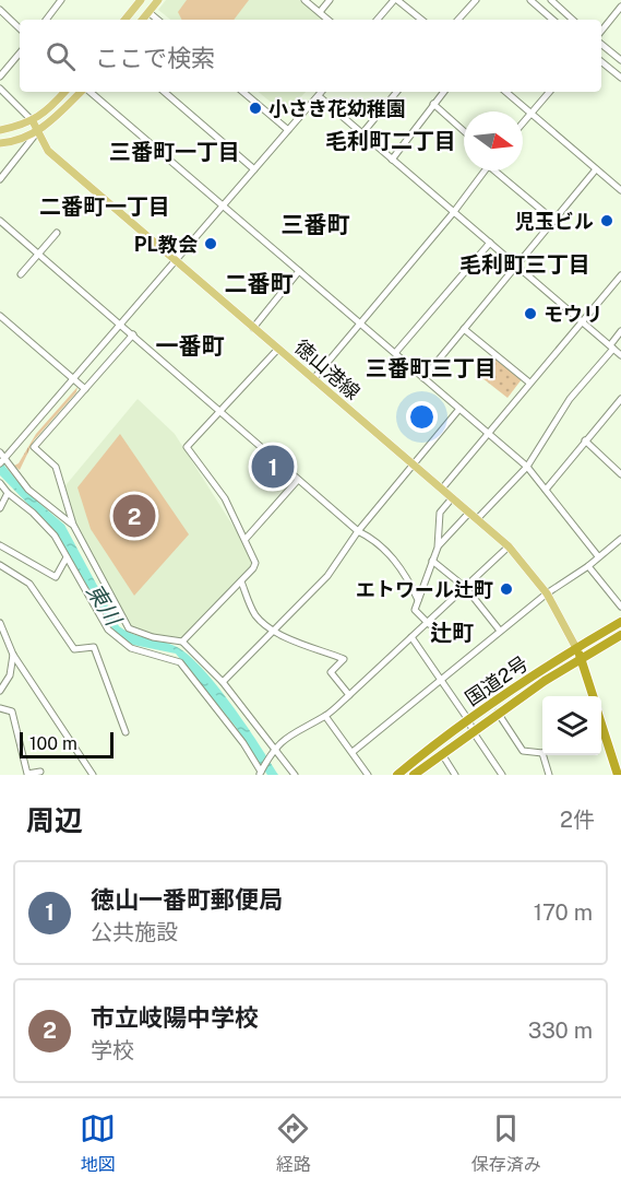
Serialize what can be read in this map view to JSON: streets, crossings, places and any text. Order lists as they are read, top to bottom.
{
  "streets": {
    "highway": ["国道2号"],
    "main road": ["徳山港線"]
  },
  "crossings": [
    ["徳山港線", "国道2号"]
  ],
  "districts": [
    "毛利町二丁目",
    "三番町一丁目",
    "二番町一丁目",
    "三番町",
    "毛利町三丁目",
    "二番町",
    "一番町",
    "三番町三丁目",
    "辻町"
  ],
  "water": ["東川"],
  "places": [
    "小さき花幼稚園",
    "児玉ビル",
    "PL教会",
    "モウリ",
    "エトワール辻町"
  ],
  "scale_bar": "100 m",
  "north": "right",
  "page": {
    "search": "ここで検索",
    "pins": ["1", "2"],
    "scale": "100 m",
    "heading": ["周辺", "2件"],
    "list": [
      {
        "mark": "1",
        "name": "徳山一番町郵便局",
        "note": "公共施設",
        "value": "170 m"
      },
      {
        "mark": "2",
        "name": "市立岐陽中学校",
        "note": "学校",
        "value": "330 m"
      }
    ],
    "nav": ["地図", "経路", "保存済み"]
  }
}
